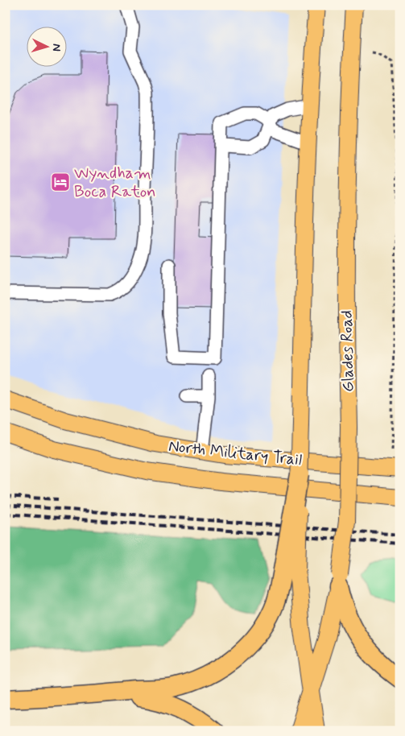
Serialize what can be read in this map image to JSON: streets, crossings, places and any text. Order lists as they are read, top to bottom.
{
  "streets": {
    "main road": ["Glades Road", "North Military Trail"]
  },
  "places": {
    "hotel": ["Wyndham Boca Raton"]
  },
  "north": "right"
}
